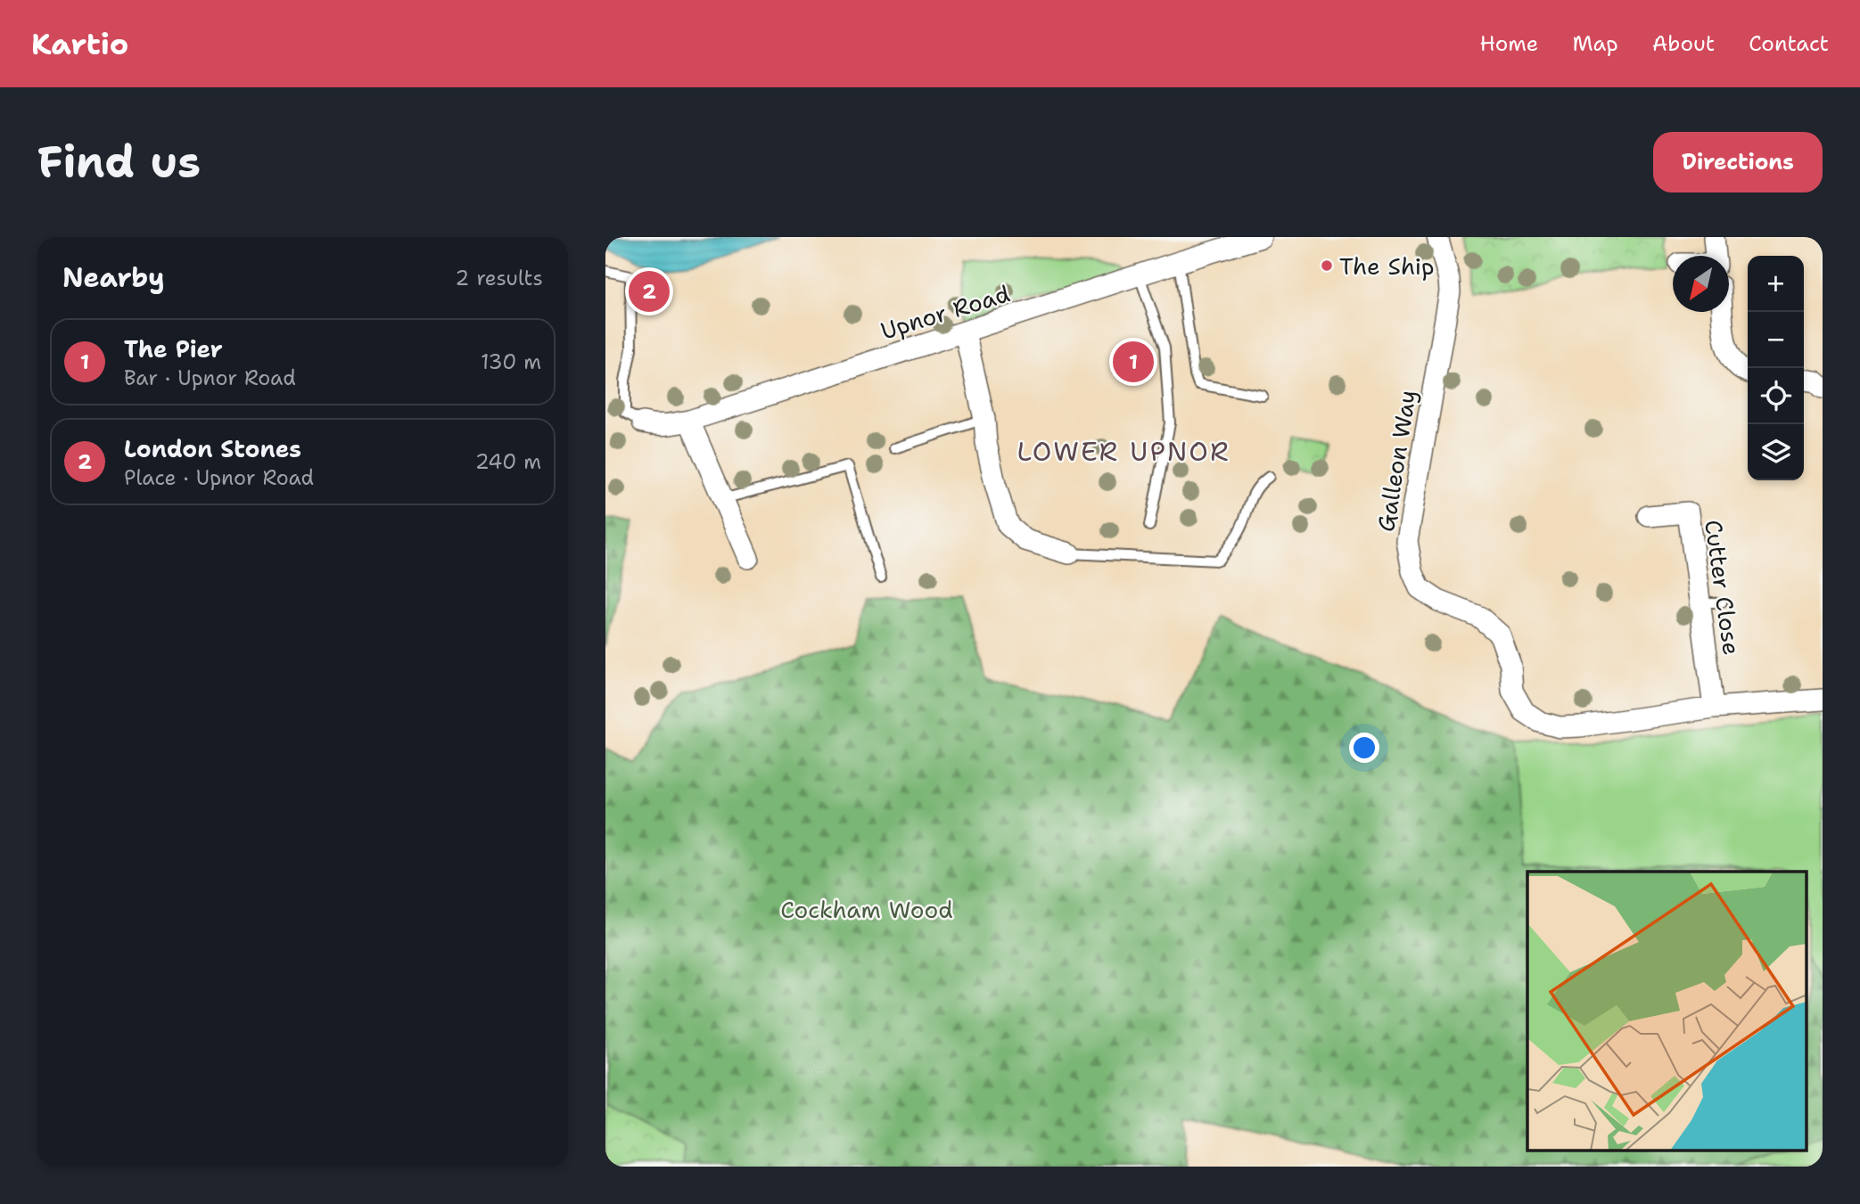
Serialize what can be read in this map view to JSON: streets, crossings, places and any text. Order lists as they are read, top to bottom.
{
  "streets": {
    "street": ["Upnor Road", "Galleon Way", "Cutter Close"]
  },
  "crossings": [
    ["Galleon Way", "Cutter Close"]
  ],
  "districts": ["LOWER UPNOR"],
  "parks": ["Cockham Wood"],
  "places": ["The Ship"],
  "north": "bottom left",
  "page": {
    "header": "Kartio",
    "nav": [
      "Home",
      "Map",
      "About",
      "Contact"
    ],
    "buttons": "Directions",
    "title": "Find us",
    "heading": ["Nearby", "2 results"],
    "map_buttons": ["+", "−"],
    "pins": ["2", "1"],
    "list": [
      {
        "mark": "1",
        "name": "The Pier",
        "note": "Bar · Upnor Road",
        "value": "130 m"
      },
      {
        "mark": "2",
        "name": "London Stones",
        "note": "Place · Upnor Road",
        "value": "240 m"
      }
    ]
  }
}
